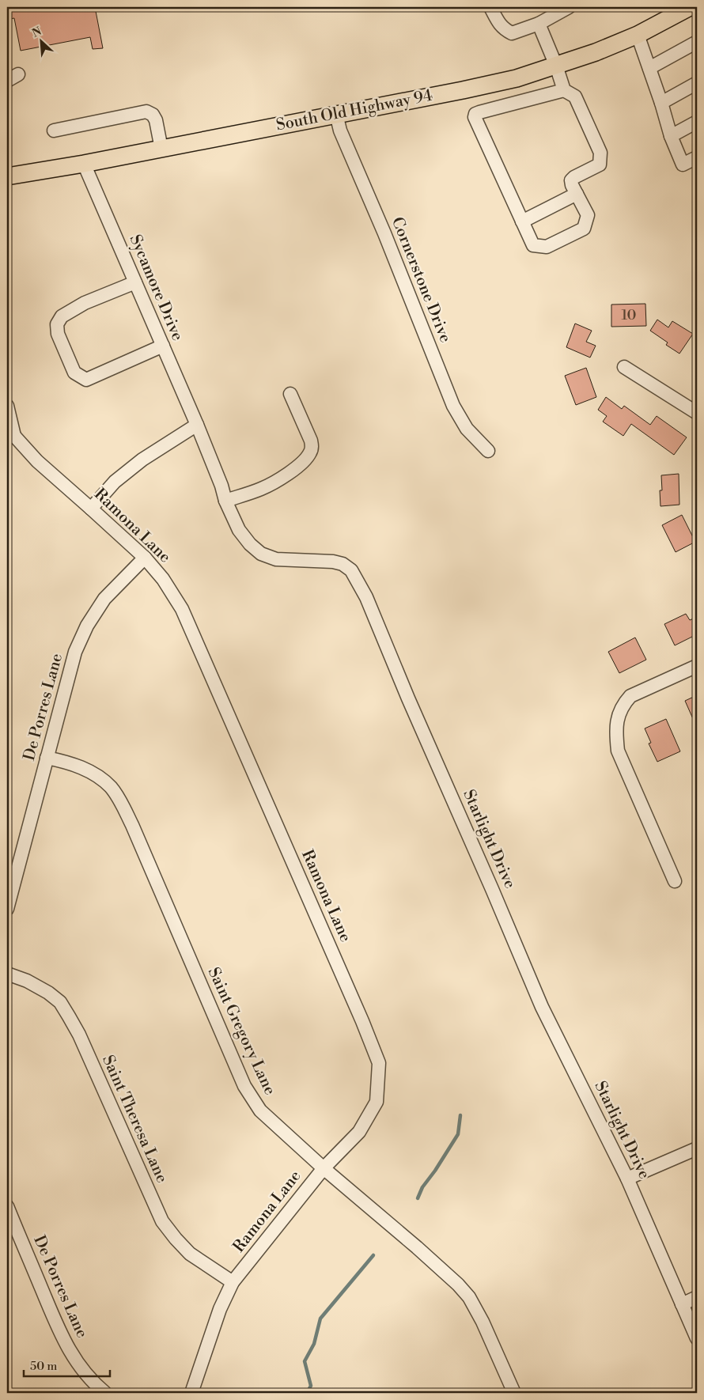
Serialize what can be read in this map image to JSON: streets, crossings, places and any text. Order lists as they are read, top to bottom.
{
  "streets": {
    "main road": ["South Old Highway 94"],
    "street": [
      "Cornerstone Drive",
      "Sycamore Drive",
      "Ramona Lane",
      "De Porres Lane",
      "Starlight Drive",
      "Saint Gregory Lane",
      "Saint Theresa Lane"
    ]
  },
  "crossings": [
    ["South Old Highway 94", "Cornerstone Drive"],
    ["South Old Highway 94", "Sycamore Drive"],
    ["Sycamore Drive", "Starlight Drive"],
    ["Ramona Lane", "De Porres Lane"],
    ["Ramona Lane", "Saint Gregory Lane"],
    ["Ramona Lane", "Saint Theresa Lane"],
    ["De Porres Lane", "Saint Gregory Lane"]
  ],
  "house_numbers": ["10"],
  "scale_bar": "50 m",
  "north": "top left"
}
